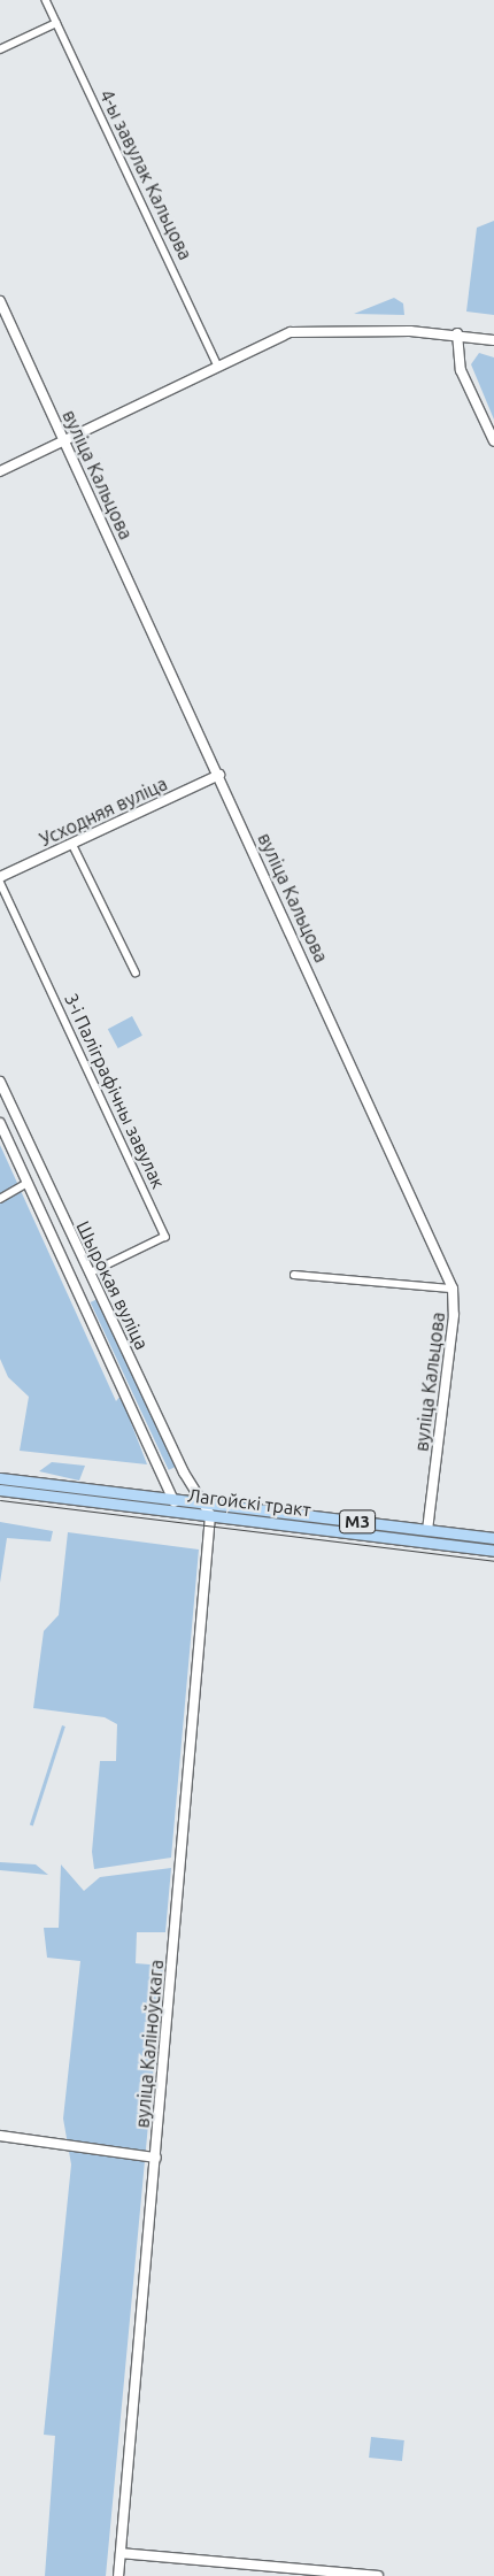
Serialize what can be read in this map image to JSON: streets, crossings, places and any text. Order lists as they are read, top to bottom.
{
  "streets": {
    "main road": [
      "вуліца Кальцова",
      "Усходняя вуліца",
      "Шырокая вуліца",
      "Лагойскі тракт",
      "М3",
      "вуліца Каліноўскага"
    ],
    "street": ["4-ы завулак Кальцова", "3-і Паліграфічны завулак"]
  },
  "crossings": [
    ["вуліца Кальцова", "Усходняя вуліца"],
    ["вуліца Кальцова", "Лагойскі тракт"],
    ["3-і Паліграфічны завулак", "Шырокая вуліца"],
    ["Шырокая вуліца", "Лагойскі тракт"],
    ["Шырокая вуліца", "вуліца Каліноўскага"],
    ["Лагойскі тракт", "вуліца Каліноўскага"]
  ]
}
